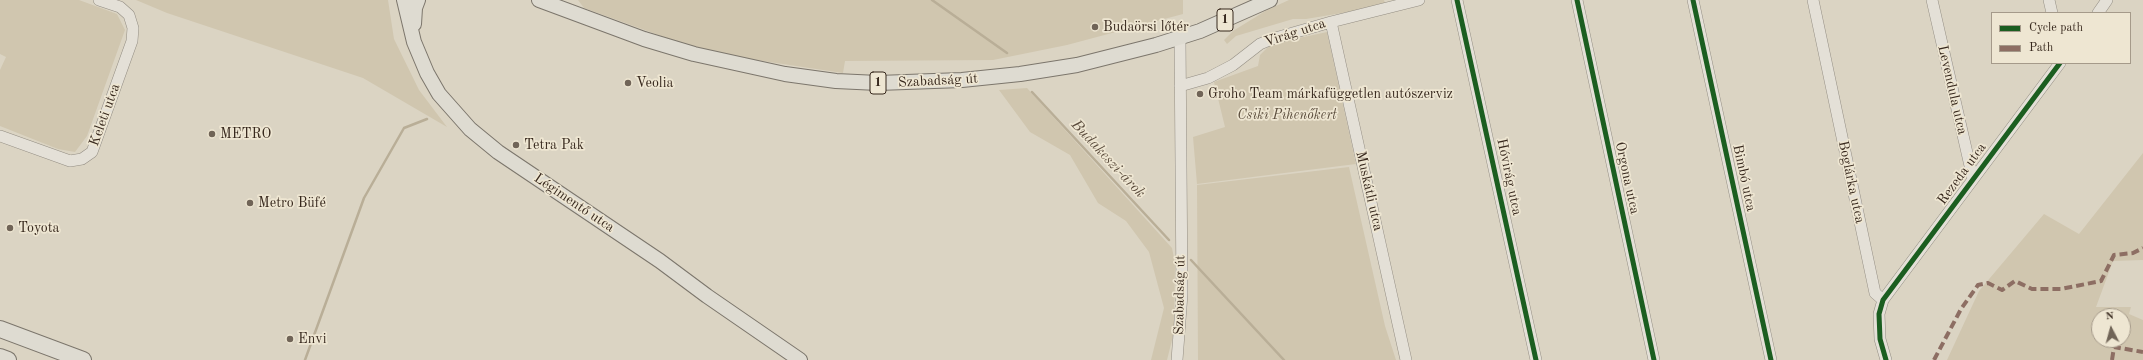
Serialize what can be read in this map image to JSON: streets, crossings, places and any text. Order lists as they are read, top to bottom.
{
  "streets": {
    "main road": ["1", "Szabadság út", "Légimentő utca"],
    "street": [
      "Virág utca",
      "Levendula utca",
      "Keleti utca",
      "Rezeda utca",
      "Hóvirág utca",
      "Orgona utca",
      "Bimbó utca",
      "Boglárka utca",
      "Muskátli utca"
    ]
  },
  "crossings": [
    ["1", "Szabadság út"],
    ["Virág utca", "Szabadság út"],
    ["Virág utca", "Muskátli utca"],
    ["Levendula utca", "Rezeda utca"],
    ["Rezeda utca", "Boglárka utca"]
  ],
  "water": ["Budakeszi-árok"],
  "parks": ["Csiki Pihenőkert"],
  "places": [
    "Budaörsi lőtér",
    "Veolia",
    "Groho Team márkafüggetlen autószerviz",
    "METRO",
    "Tetra Pak",
    "Metro Büfé",
    "Toyota",
    "Envi"
  ],
  "legend": ["Cycle path", "Path"],
  "north": "top"
}
